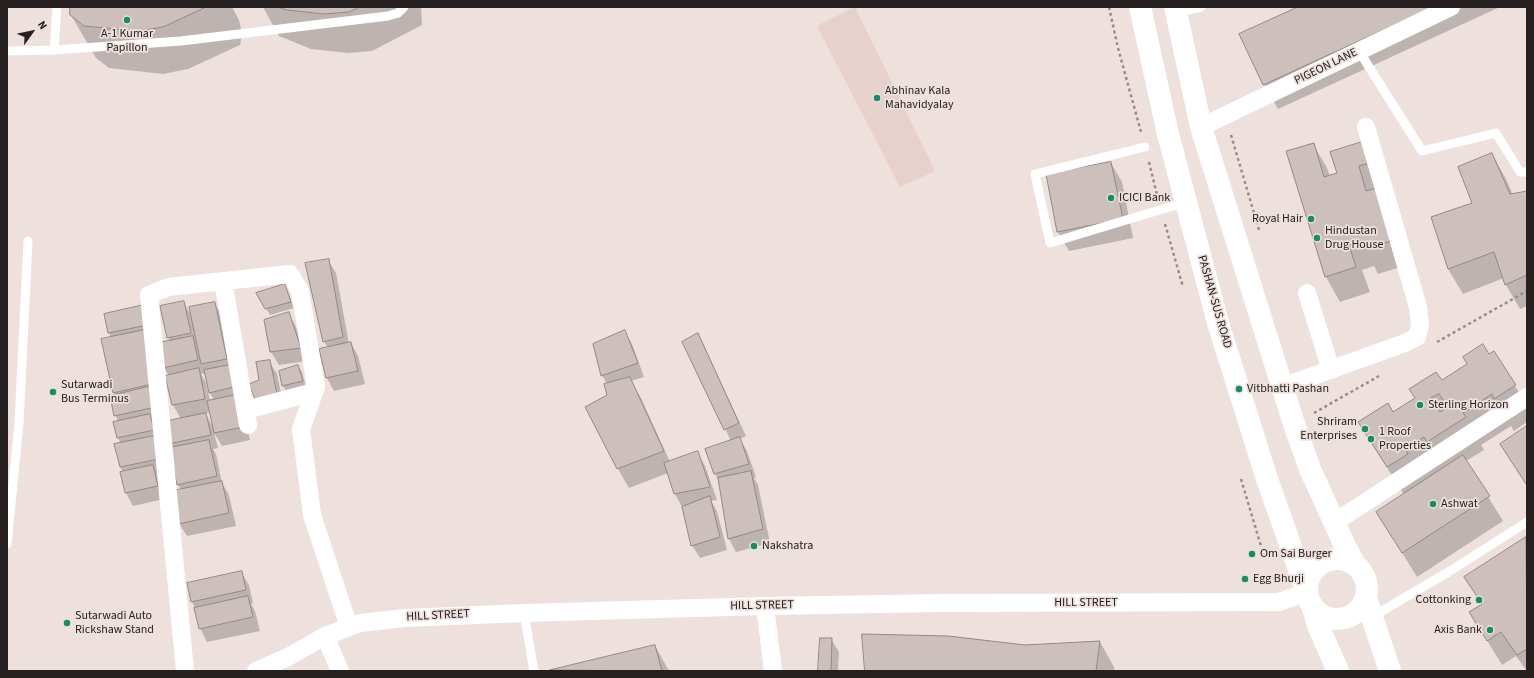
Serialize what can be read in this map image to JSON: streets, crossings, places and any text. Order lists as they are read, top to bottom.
{
  "streets": {
    "main road": ["PASHAN-SUS ROAD"],
    "street": ["PIGEON LANE", "HILL STREET"]
  },
  "crossings": [
    ["PASHAN-SUS ROAD", "HILL STREET"]
  ],
  "places": [
    "A-1 Kumar Papillon",
    "Abhinav Kala Mahavidyalay",
    "ICICI Bank",
    "Royal Hair",
    "Hindustan Drug House",
    "Vitbhatti Pashan",
    "Sutarwadi Bus Terminus",
    "Sterling Horizon",
    "Shriram Enterprises",
    "1 Roof Properties",
    "Ashwat",
    "Nakshatra",
    "Om Sai Burger",
    "Egg Bhurji",
    "Cottonking",
    "Sutarwadi Auto Rickshaw Stand",
    "Axis Bank"
  ],
  "north": "top right"
}
